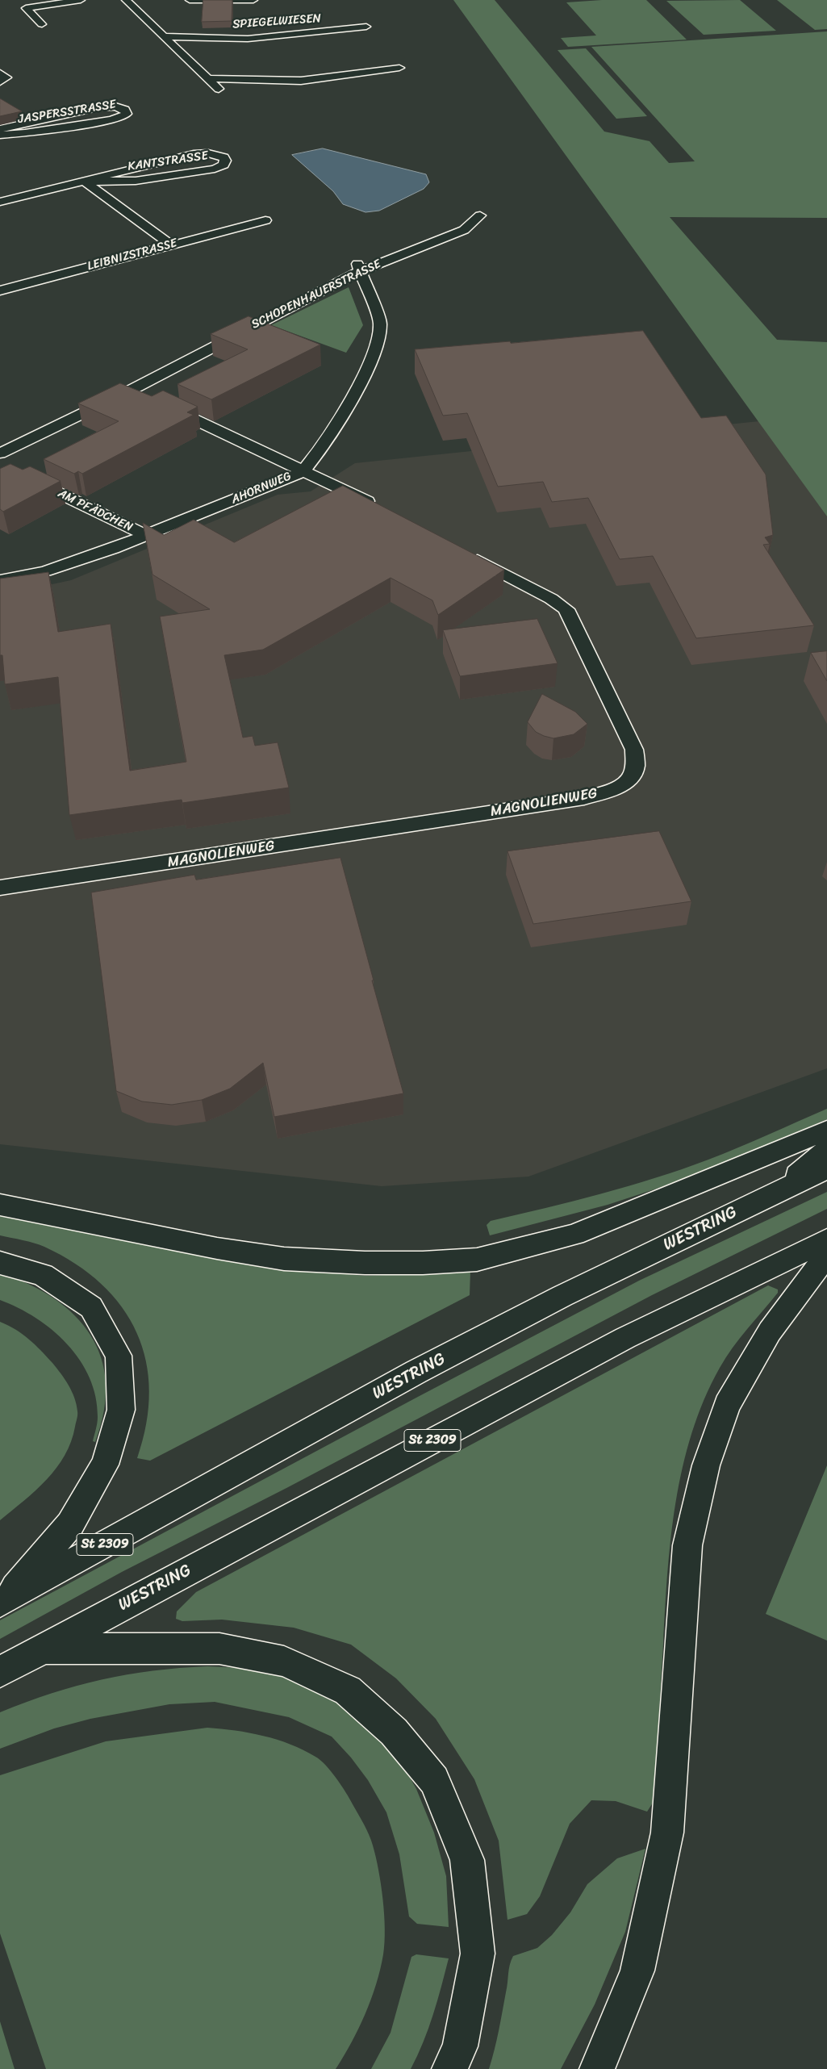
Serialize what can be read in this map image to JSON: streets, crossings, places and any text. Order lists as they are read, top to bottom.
{
  "streets": {
    "main road": [
      "SPIEGELWIESEN",
      "JASPERSSTRASSE",
      "KANTSTRASSE",
      "LEIBNIZSTRASSE",
      "SCHOPENHAUERSTRASSE",
      "AHORNWEG",
      "AM PFÄDCHEN",
      "MAGNOLIENWEG",
      "WESTRING",
      "St 2309"
    ]
  },
  "crossings": [
    ["SCHOPENHAUERSTRASSE", "AHORNWEG"],
    ["AHORNWEG", "AM PFÄDCHEN"]
  ]
}
